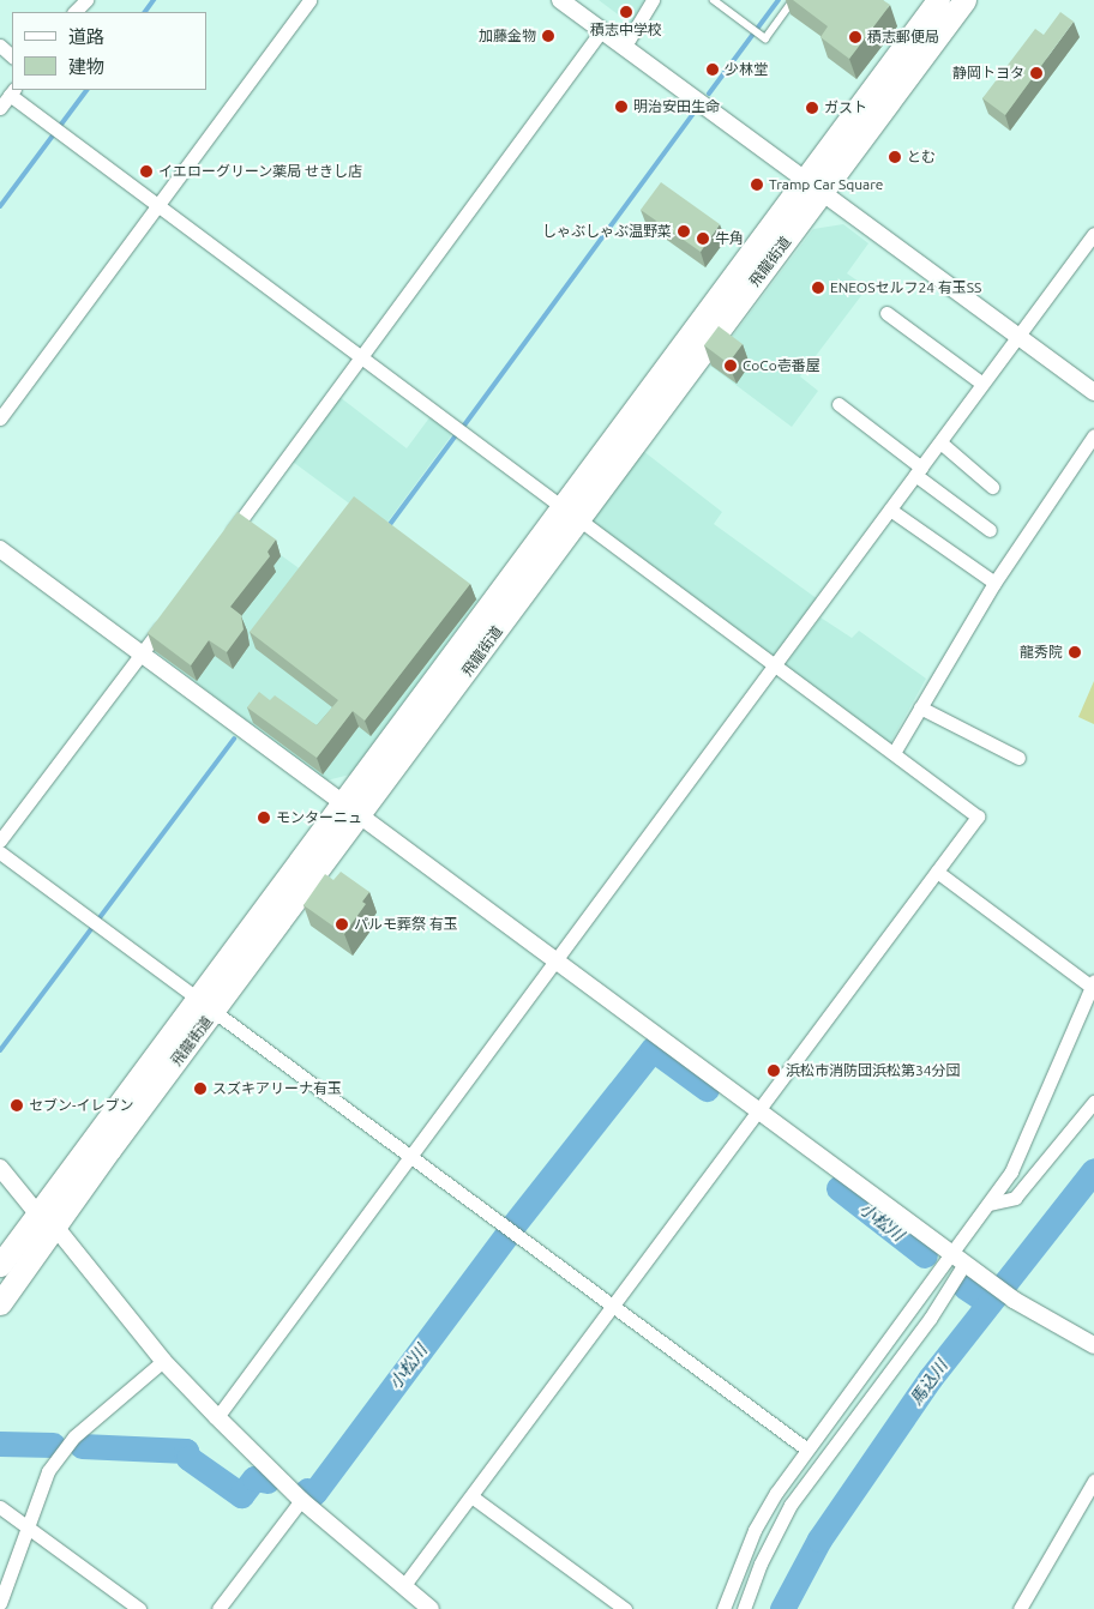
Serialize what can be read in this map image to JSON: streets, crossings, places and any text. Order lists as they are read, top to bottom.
{
  "streets": {
    "highway": ["飛龍街道"]
  },
  "water": ["小松川", "馬込川"],
  "places": [
    "積志中学校",
    "加藤金物",
    "積志郵便局",
    "少林堂",
    "静岡トヨタ",
    "明治安田生命",
    "ガスト",
    "とむ",
    "イエローグリーン薬局 せきし店",
    "Tramp Car Square",
    "しゃぶしゃぶ温野菜",
    "牛角",
    "ENEOSセルフ24 有玉SS",
    "CoCo壱番屋",
    "龍秀院",
    "モンターニュ",
    "パルモ葬祭 有玉",
    "浜松市消防団浜松第34分団",
    "スズキアリーナ有玉",
    "セブン-イレブン"
  ],
  "legend": ["道路", "建物"]
}
